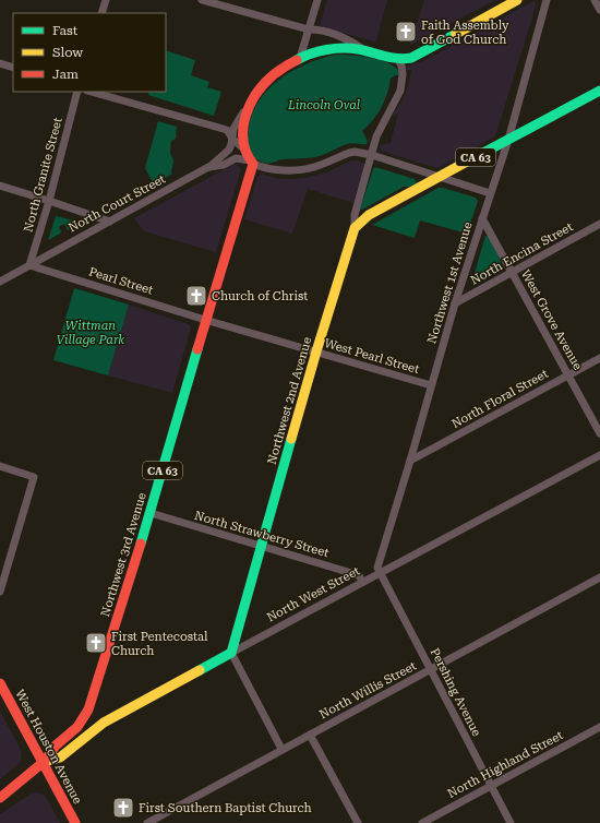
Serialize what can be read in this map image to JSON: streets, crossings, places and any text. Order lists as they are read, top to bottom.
{
  "streets": {
    "main road": [
      "CA 63",
      "Northwest 2nd Avenue",
      "Northwest 3rd Avenue",
      "North West Street",
      "West Houston Avenue"
    ],
    "street": [
      "North Granite Street",
      "North Court Street",
      "North Encina Street",
      "Pearl Street",
      "Northwest 1st Avenue",
      "West Grove Avenue",
      "West Pearl Street",
      "North Floral Street",
      "North Strawberry Street",
      "North Willis Street",
      "Pershing Avenue",
      "North Highland Street"
    ]
  },
  "crossings": [
    ["CA 63", "Northwest 1st Avenue"],
    ["CA 63", "Northwest 2nd Avenue"],
    ["CA 63", "Northwest 3rd Avenue"],
    ["CA 63", "North West Street"],
    ["CA 63", "West Houston Avenue"],
    ["North Granite Street", "North Court Street"],
    ["North Granite Street", "Pearl Street"],
    ["North Court Street", "Pearl Street"],
    ["North Court Street", "Northwest 3rd Avenue"],
    ["North Encina Street", "Northwest 1st Avenue"],
    ["North Encina Street", "West Grove Avenue"],
    ["Pearl Street", "West Pearl Street"],
    ["Pearl Street", "Northwest 3rd Avenue"],
    ["Northwest 1st Avenue", "West Grove Avenue"],
    ["Northwest 1st Avenue", "West Pearl Street"],
    ["Northwest 1st Avenue", "North Floral Street"],
    ["Northwest 1st Avenue", "North West Street"],
    ["Northwest 1st Avenue", "Pershing Avenue"],
    ["West Grove Avenue", "North Floral Street"],
    ["West Pearl Street", "Northwest 2nd Avenue"],
    ["West Pearl Street", "Northwest 3rd Avenue"],
    ["Northwest 2nd Avenue", "North Strawberry Street"],
    ["Northwest 2nd Avenue", "North West Street"],
    ["North Strawberry Street", "Northwest 3rd Avenue"],
    ["North Strawberry Street", "North West Street"],
    ["Northwest 3rd Avenue", "North West Street"],
    ["Northwest 3rd Avenue", "West Houston Avenue"],
    ["North West Street", "Pershing Avenue"],
    ["North West Street", "West Houston Avenue"],
    ["North Willis Street", "Pershing Avenue"],
    ["Pershing Avenue", "North Highland Street"]
  ],
  "parks": ["Lincoln Oval", "Wittman Village Park"],
  "places": {
    "church": [
      "Faith Assembly of God Church",
      "Church of Christ",
      "First Pentecostal Church",
      "First Southern Baptist Church"
    ]
  },
  "legend": ["Fast", "Slow", "Jam"]
}
